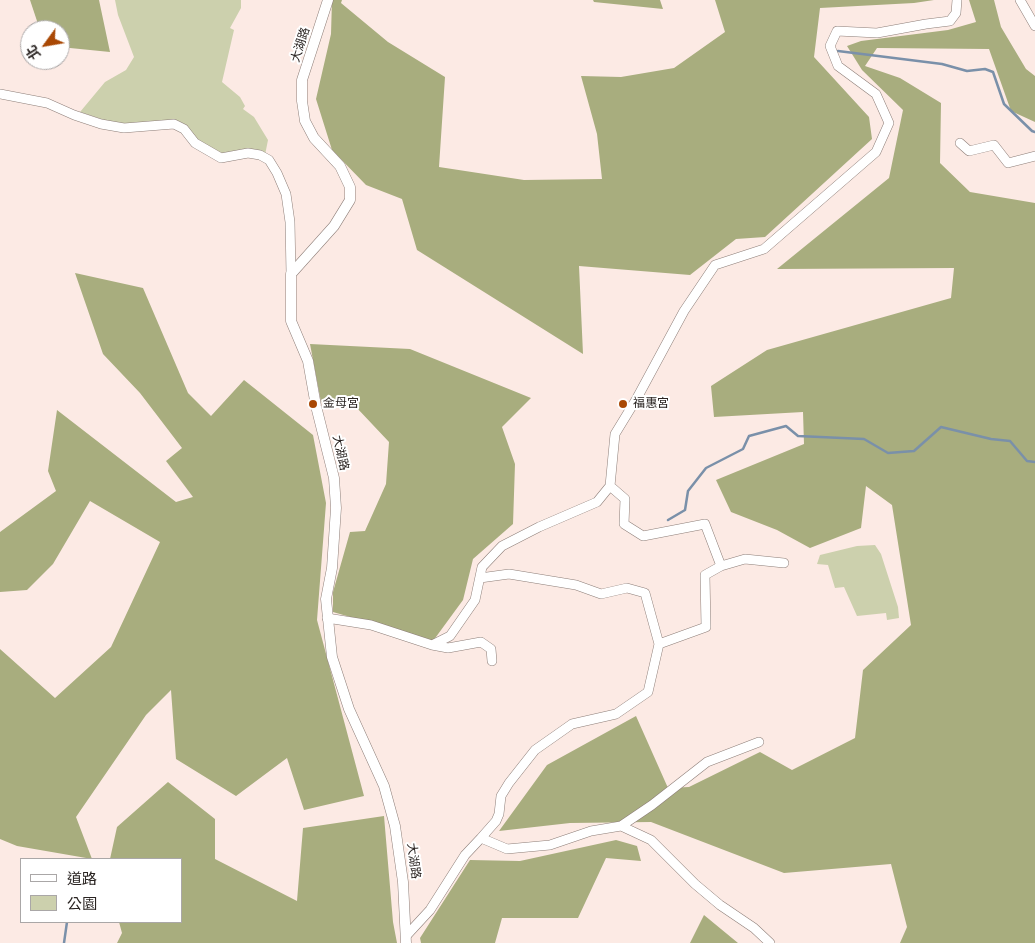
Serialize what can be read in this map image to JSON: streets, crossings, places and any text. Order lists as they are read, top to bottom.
{
  "streets": {
    "street": ["大湖路"]
  },
  "places": ["金母宮", "福惠宮"],
  "legend": ["道路", "公園"],
  "north": "bottom left"
}
